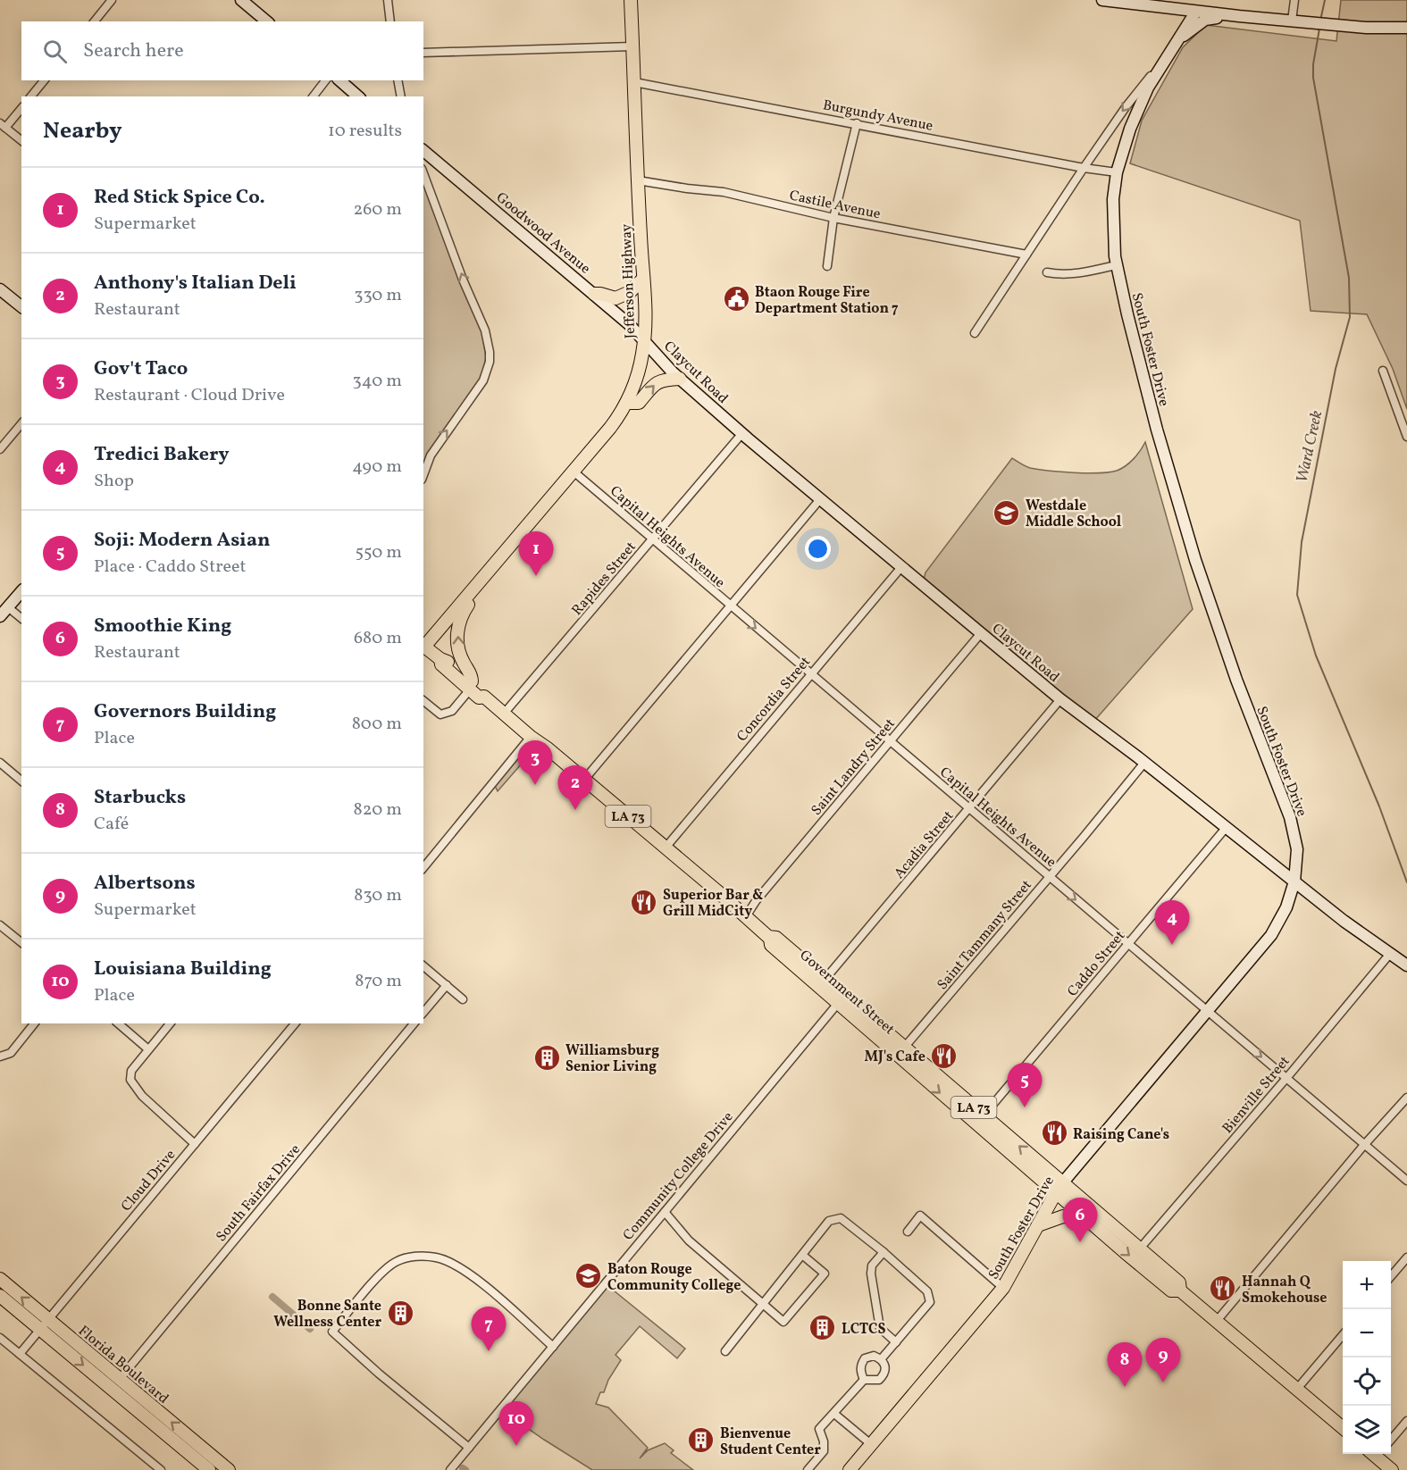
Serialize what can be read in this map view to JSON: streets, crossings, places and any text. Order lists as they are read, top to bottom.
{
  "streets": {
    "main road": [
      "Jefferson Highway",
      "South Foster Drive",
      "LA 73",
      "Government Street",
      "Florida Boulevard"
    ],
    "street": [
      "Burgundy Avenue",
      "Castile Avenue",
      "Goodwood Avenue",
      "Claycut Road",
      "Capital Heights Avenue",
      "Rapides Street",
      "Concordia Street",
      "Saint Landry Street",
      "Acadia Street",
      "Saint Tammany Street",
      "Caddo Street",
      "Bienville Street",
      "Community College Drive",
      "Cloud Drive",
      "South Fairfax Drive"
    ]
  },
  "crossings": [
    ["Burgundy Avenue", "Jefferson Highway"],
    ["Burgundy Avenue", "South Foster Drive"],
    ["Castile Avenue", "Jefferson Highway"],
    ["Goodwood Avenue", "Jefferson Highway"],
    ["Goodwood Avenue", "Claycut Road"],
    ["Jefferson Highway", "Claycut Road"],
    ["Jefferson Highway", "Capital Heights Avenue"],
    ["Jefferson Highway", "Government Street"],
    ["South Foster Drive", "Claycut Road"],
    ["South Foster Drive", "Capital Heights Avenue"],
    ["South Foster Drive", "Government Street"],
    ["Claycut Road", "Rapides Street"],
    ["Claycut Road", "Concordia Street"],
    ["Claycut Road", "Saint Landry Street"],
    ["Claycut Road", "Acadia Street"],
    ["Claycut Road", "Saint Tammany Street"],
    ["Claycut Road", "Caddo Street"],
    ["Claycut Road", "Bienville Street"],
    ["Capital Heights Avenue", "Rapides Street"],
    ["Capital Heights Avenue", "Concordia Street"],
    ["Capital Heights Avenue", "Saint Landry Street"],
    ["Capital Heights Avenue", "Acadia Street"],
    ["Capital Heights Avenue", "Saint Tammany Street"],
    ["Capital Heights Avenue", "Caddo Street"],
    ["Capital Heights Avenue", "Bienville Street"],
    ["Rapides Street", "Government Street"],
    ["Concordia Street", "Government Street"],
    ["Saint Landry Street", "Government Street"],
    ["Acadia Street", "Government Street"],
    ["Saint Tammany Street", "Government Street"],
    ["Caddo Street", "Government Street"],
    ["Government Street", "Bienville Street"],
    ["Government Street", "Community College Drive"],
    ["Cloud Drive", "Florida Boulevard"],
    ["South Fairfax Drive", "Florida Boulevard"]
  ],
  "water": ["Ward Creek"],
  "places": {
    "public building": ["Btaon Rouge Fire Department Station 7"],
    "school or university": ["Westdale Middle School", "Baton Rouge Community College"],
    "restaurant": [
      "Superior Bar & Grill MidCity",
      "MJ's Cafe",
      "Raising Cane's",
      "Hannah Q Smokehouse"
    ],
    "building": [
      "Williamsburg Senior Living",
      "Bonne Sante Wellness Center",
      "LCTCS",
      "Bienvenue Student Center"
    ]
  },
  "page": {
    "search": "Search here",
    "heading": ["Nearby", "10 results"],
    "list": [
      {
        "mark": "1",
        "name": "Red Stick Spice Co.",
        "note": "Supermarket",
        "value": "260 m"
      },
      {
        "mark": "2",
        "name": "Anthony's Italian Deli",
        "note": "Restaurant",
        "value": "330 m"
      },
      {
        "mark": "3",
        "name": "Gov't Taco",
        "note": "Restaurant · Cloud Drive",
        "value": "340 m"
      },
      {
        "mark": "4",
        "name": "Tredici Bakery",
        "note": "Shop",
        "value": "490 m"
      },
      {
        "mark": "5",
        "name": "Soji: Modern Asian",
        "note": "Place · Caddo Street",
        "value": "550 m"
      },
      {
        "mark": "6",
        "name": "Smoothie King",
        "note": "Restaurant",
        "value": "680 m"
      },
      {
        "mark": "7",
        "name": "Governors Building",
        "note": "Place",
        "value": "800 m"
      },
      {
        "mark": "8",
        "name": "Starbucks",
        "note": "Café",
        "value": "820 m"
      },
      {
        "mark": "9",
        "name": "Albertsons",
        "note": "Supermarket",
        "value": "830 m"
      },
      {
        "mark": "10",
        "name": "Louisiana Building",
        "note": "Place",
        "value": "870 m"
      }
    ],
    "pins": [
      "1",
      "3",
      "2",
      "4",
      "5",
      "6",
      "7",
      "9",
      "8",
      "10"
    ],
    "map_buttons": ["+", "−"]
  }
}
